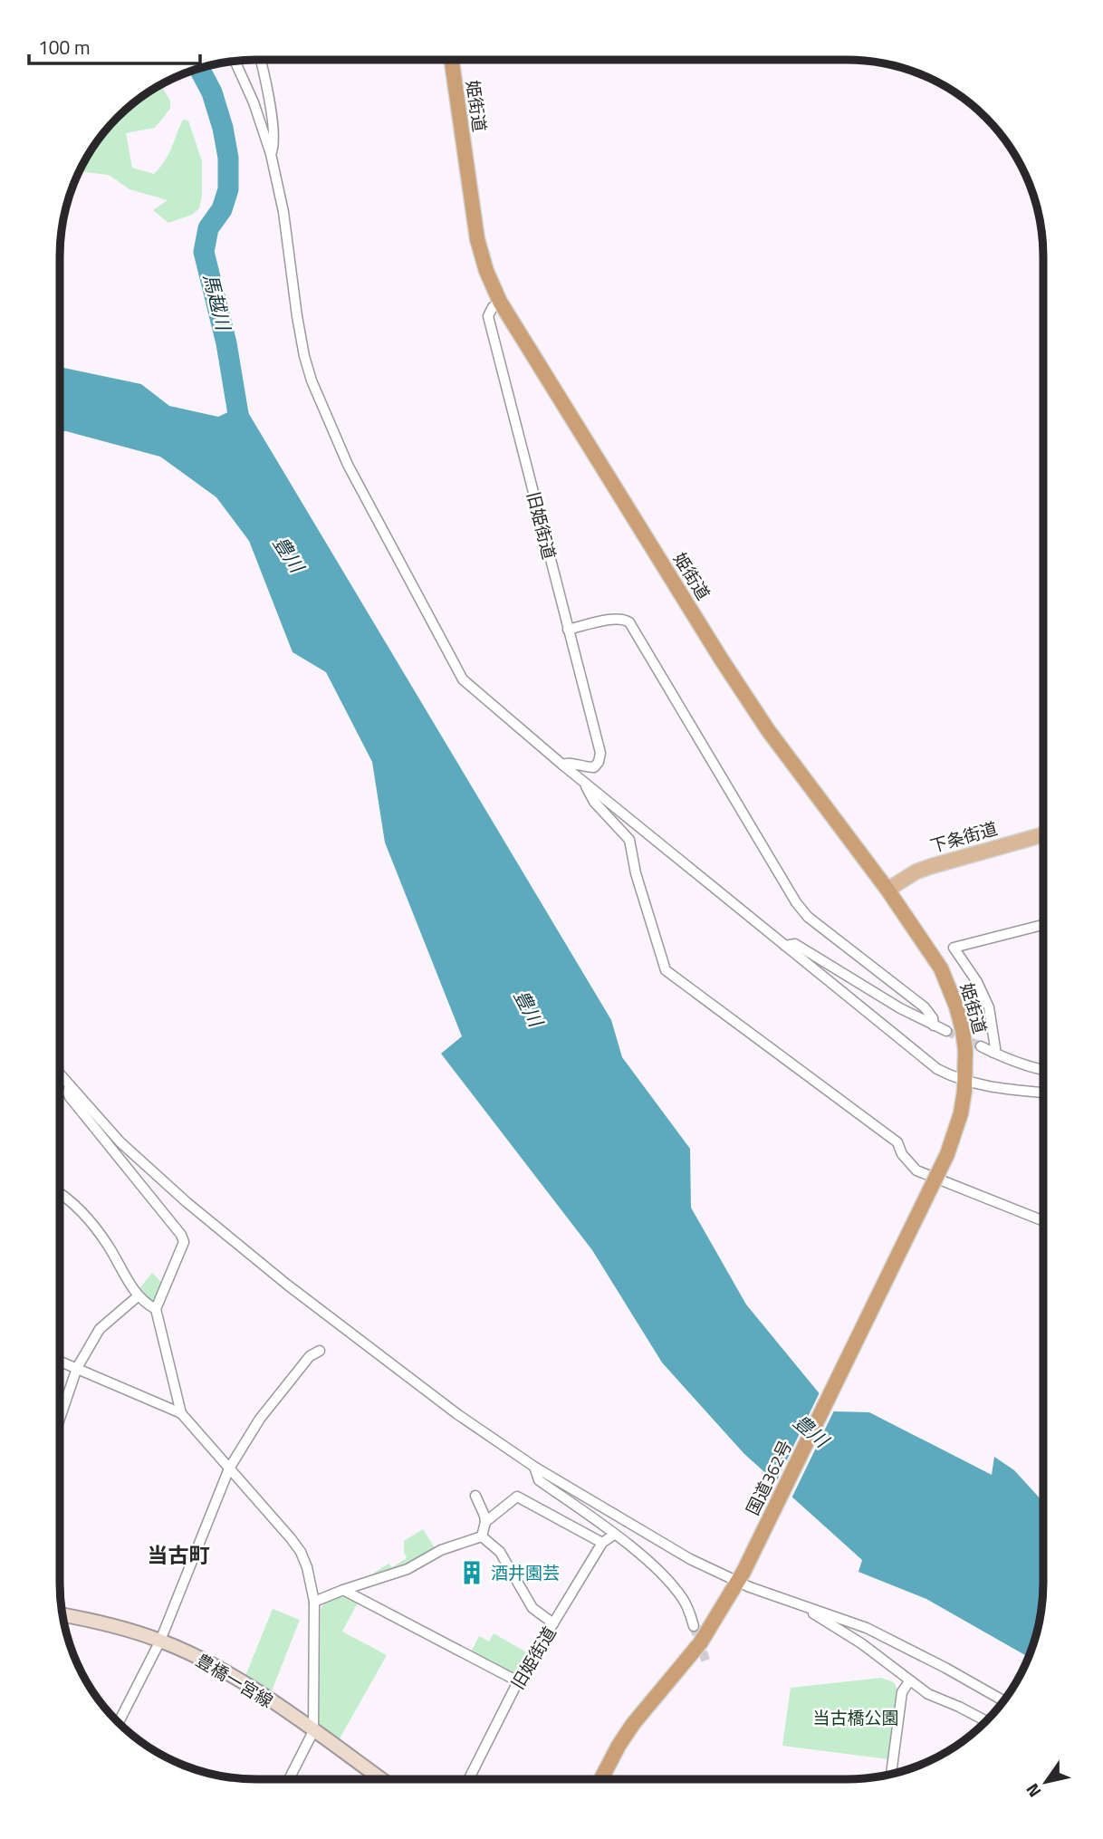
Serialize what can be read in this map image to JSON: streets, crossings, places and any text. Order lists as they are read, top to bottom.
{
  "streets": {
    "highway": ["姫街道", "国道362号"],
    "main road": ["下条街道", "豊橋一宮線"],
    "street": ["旧姫街道"]
  },
  "crossings": [
    ["姫街道", "旧姫街道"],
    ["姫街道", "下条街道"],
    ["姫街道", "国道362号"]
  ],
  "districts": ["当古町"],
  "water": ["馬越川", "豊川"],
  "parks": ["当古橋公園"],
  "places": {
    "building": ["酒井園芸"]
  },
  "scale_bar": "100 m",
  "north": "bottom left"
}
